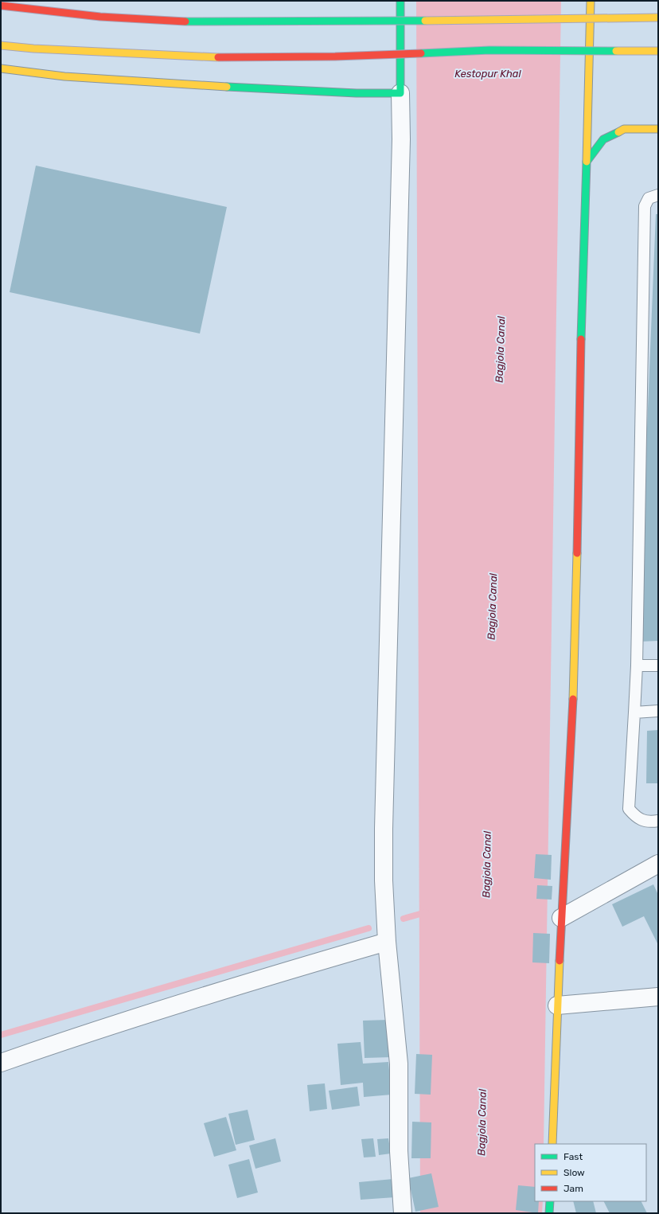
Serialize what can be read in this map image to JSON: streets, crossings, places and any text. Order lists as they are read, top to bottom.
{
  "water": ["Kestopur Khal", "Bagjola Canal"],
  "legend": ["Fast", "Slow", "Jam"]
}
